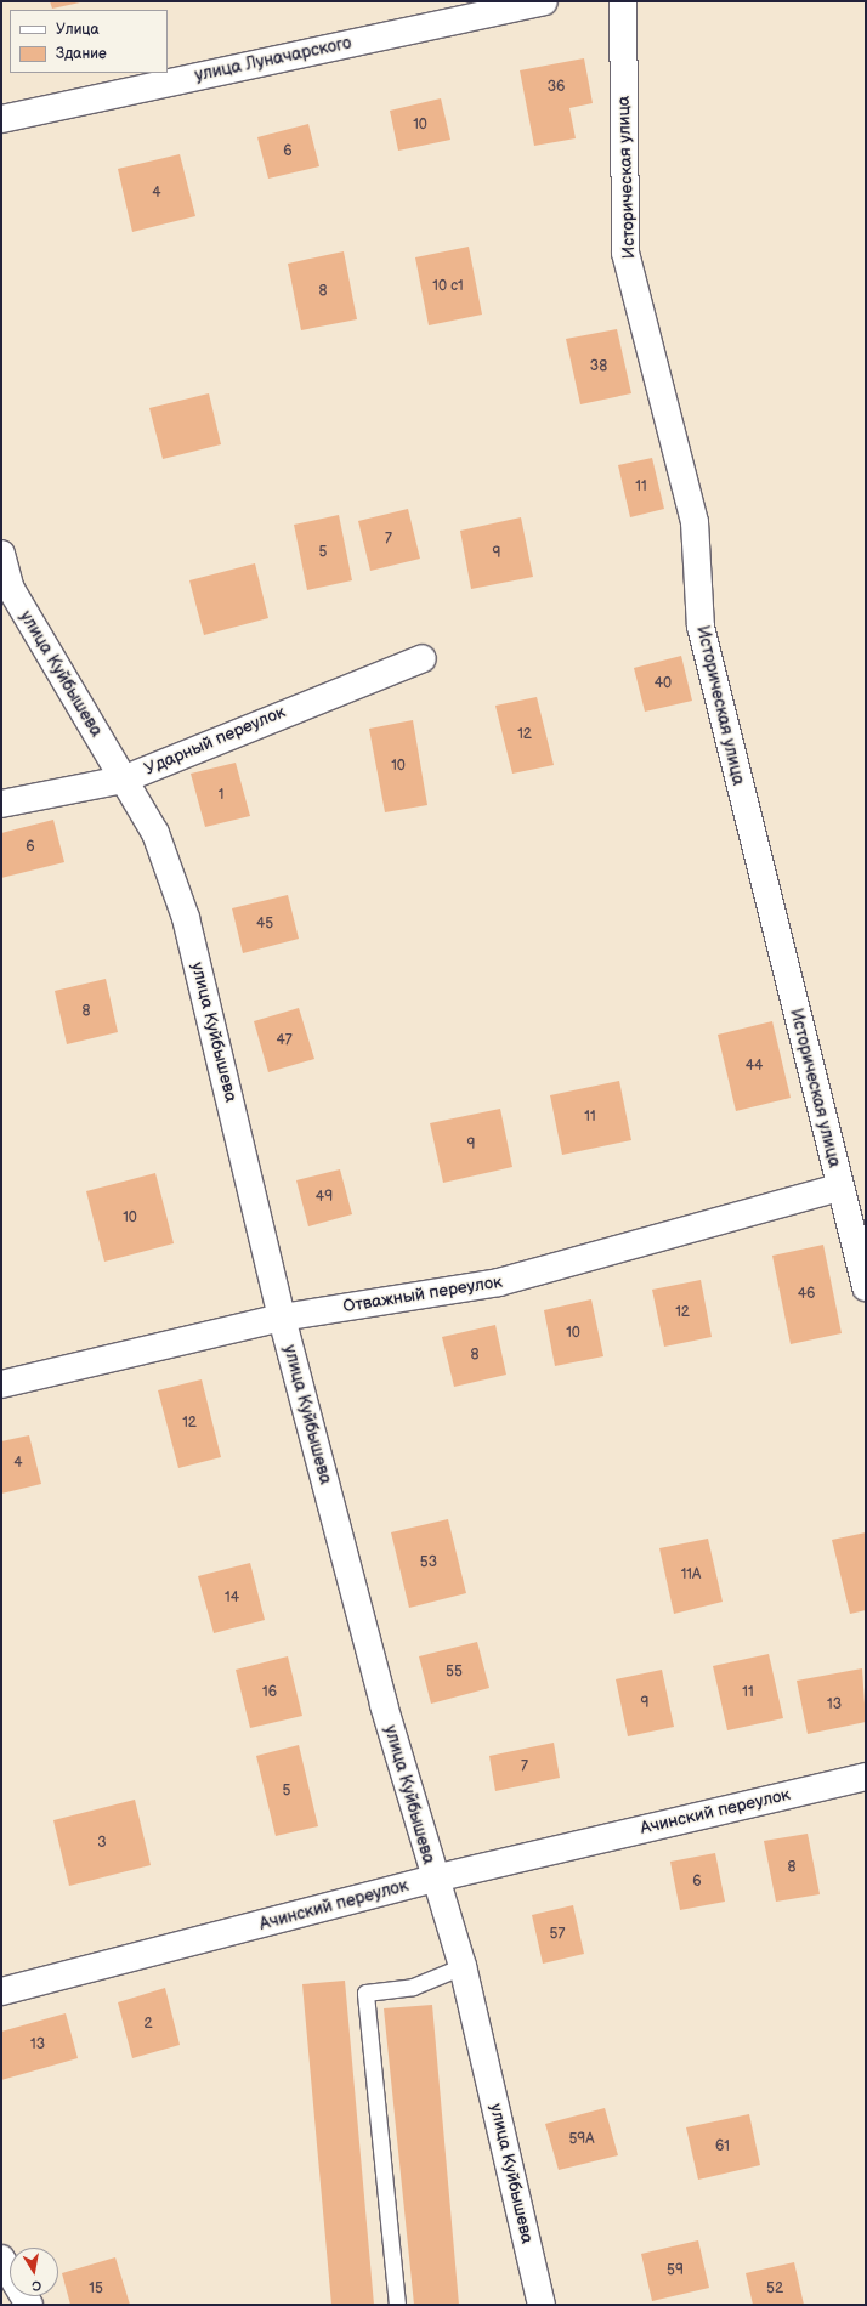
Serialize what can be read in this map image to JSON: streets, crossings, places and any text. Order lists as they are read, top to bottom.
{
  "streets": {
    "street": [
      "улица Луначарского",
      "Историческая улица",
      "улица Куйбышева",
      "Ударный переулок",
      "Отважный переулок",
      "Ачинский переулок"
    ]
  },
  "crossings": [
    ["Историческая улица", "Отважный переулок"],
    ["улица Куйбышева", "Ударный переулок"],
    ["улица Куйбышева", "Отважный переулок"],
    ["улица Куйбышева", "Ачинский переулок"]
  ],
  "house_numbers": [
    "36",
    "10",
    "6",
    "4",
    "10 с1",
    "8",
    "38",
    "11",
    "7",
    "5",
    "9",
    "40",
    "12",
    "10",
    "1",
    "6",
    "45",
    "8",
    "47",
    "44",
    "11",
    "9",
    "49",
    "10",
    "46",
    "12",
    "10",
    "8",
    "12",
    "4",
    "53",
    "11А",
    "14",
    "55",
    "16",
    "11",
    "9",
    "13",
    "7",
    "5",
    "3",
    "8",
    "6",
    "57",
    "2",
    "13",
    "59А",
    "61",
    "59",
    "15",
    "52"
  ],
  "legend": ["Улица", "Здание"],
  "north": "bottom"
}
